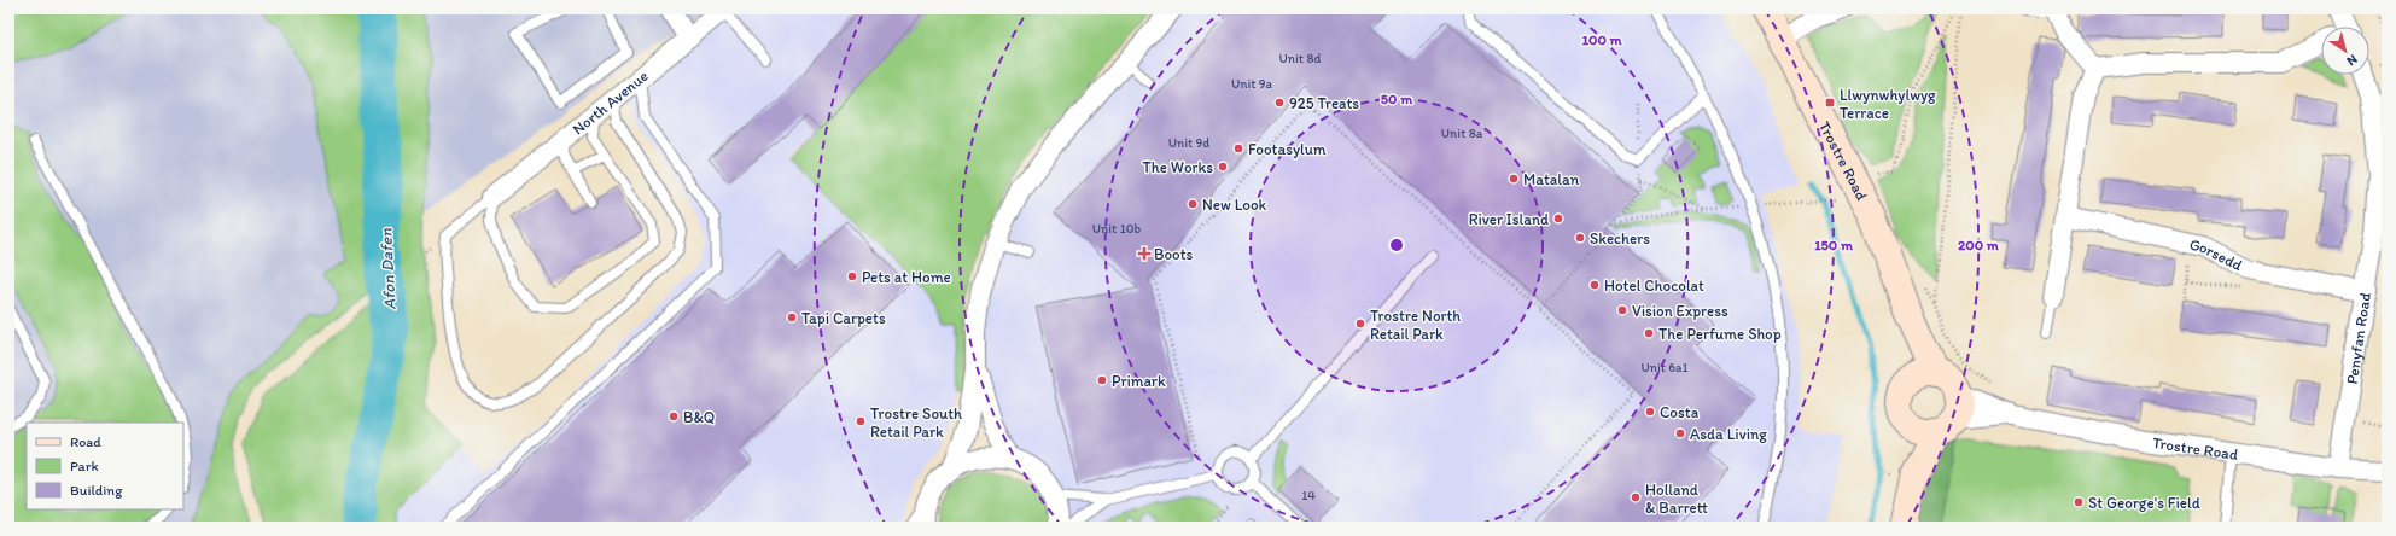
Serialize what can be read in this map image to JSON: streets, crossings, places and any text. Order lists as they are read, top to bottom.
{
  "streets": {
    "main road": ["Trostre Road"],
    "street": ["North Avenue", "Gorsedd", "Penyfan Road"]
  },
  "crossings": [
    ["Trostre Road", "Penyfan Road"],
    ["Gorsedd", "Penyfan Road"]
  ],
  "water": ["Afon Dafen"],
  "places": {
    "other": [
      "925 Treats",
      "Footasylum",
      "The Works",
      "Matalan",
      "New Look",
      "River Island",
      "Skechers",
      "Pets at Home",
      "Hotel Chocolat",
      "Vision Express",
      "Tapi Carpets",
      "Trostre North Retail Park",
      "The Perfume Shop",
      "Primark",
      "Costa",
      "B&Q",
      "Trostre South Retail Park",
      "Asda Living",
      "Holland & Barrett",
      "St George's Field"
    ],
    "transit": ["Llwynwhylwyg Terrace"],
    "health": ["Boots"]
  },
  "house_numbers": [
    "Unit 8d",
    "Unit 9a",
    "Unit 8a",
    "Unit 9d",
    "Unit 10b",
    "Unit 6a1",
    "14"
  ],
  "legend": ["Road", "Park", "Building"],
  "north": "bottom right",
  "rings": [
    "100 m",
    "50 m",
    "150 m",
    "200 m"
  ]
}
